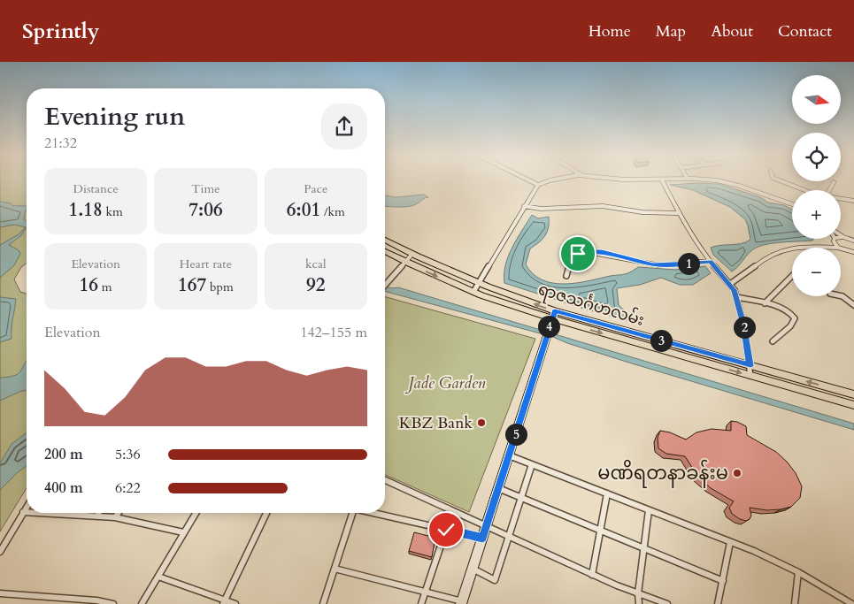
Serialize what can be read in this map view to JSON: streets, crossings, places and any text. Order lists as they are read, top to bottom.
{
  "streets": {
    "main road": ["ရာဇသင်္ဂဟလမ်း"]
  },
  "parks": ["Jade Garden"],
  "places": ["KBZ Bank", "မဏိရတနာခန်းမ"],
  "north": "right",
  "page": {
    "header": "Sprintly",
    "nav": [
      "Home",
      "Map",
      "About",
      "Contact"
    ],
    "map_buttons": ["+", "−"],
    "heading": ["Evening run", "21:32"],
    "stats": [
      ["Distance", "1.18 km"],
      ["Time", "7:06"],
      ["Pace", "6:01 /km"],
      ["Elevation", "16 m"],
      ["Heart rate", "167 bpm"],
      ["kcal", "92"]
    ],
    "pins": [
      "1",
      "4",
      "2",
      "3",
      "5"
    ],
    "chart": ["Elevation", "142–155 m"],
    "list": [
      {
        "name": "200 m",
        "note": "5:36"
      },
      {
        "name": "400 m",
        "note": "6:22"
      }
    ]
  }
}
